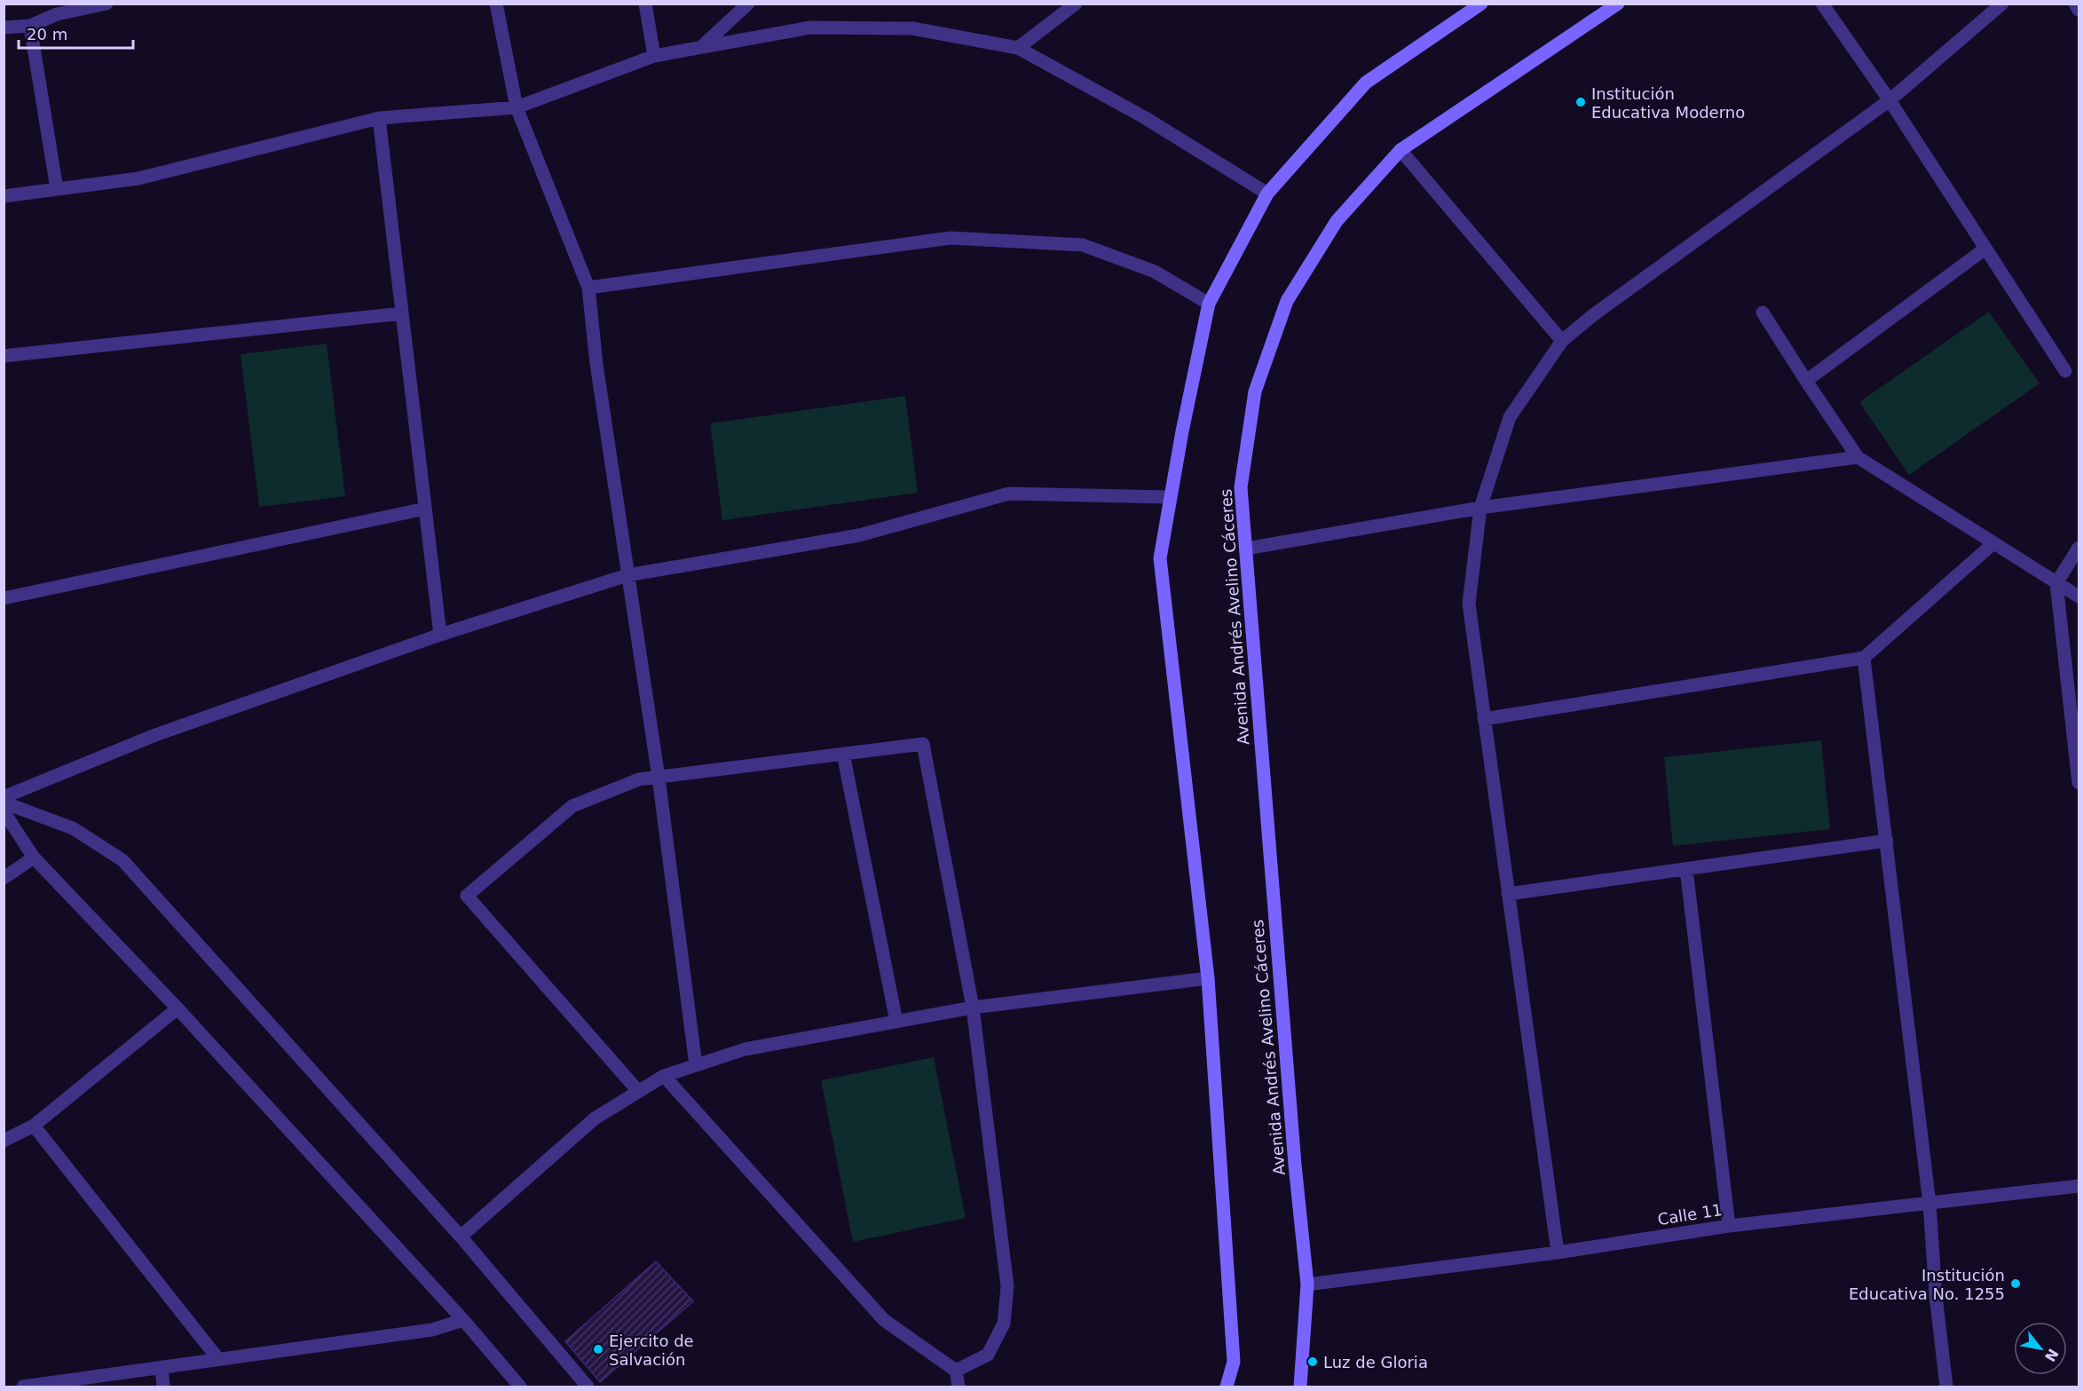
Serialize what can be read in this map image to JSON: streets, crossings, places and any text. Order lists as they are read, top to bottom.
{
  "streets": {
    "street": ["Avenida Andrés Avelino Cáceres", "Calle 11"]
  },
  "crossings": [
    ["Avenida Andrés Avelino Cáceres", "Calle 11"]
  ],
  "places": [
    "Institución Educativa Moderno",
    "Institución Educativa No. 1255",
    "Ejercito de Salvación",
    "Luz de Gloria"
  ],
  "scale_bar": "20 m",
  "north": "bottom right"
}
